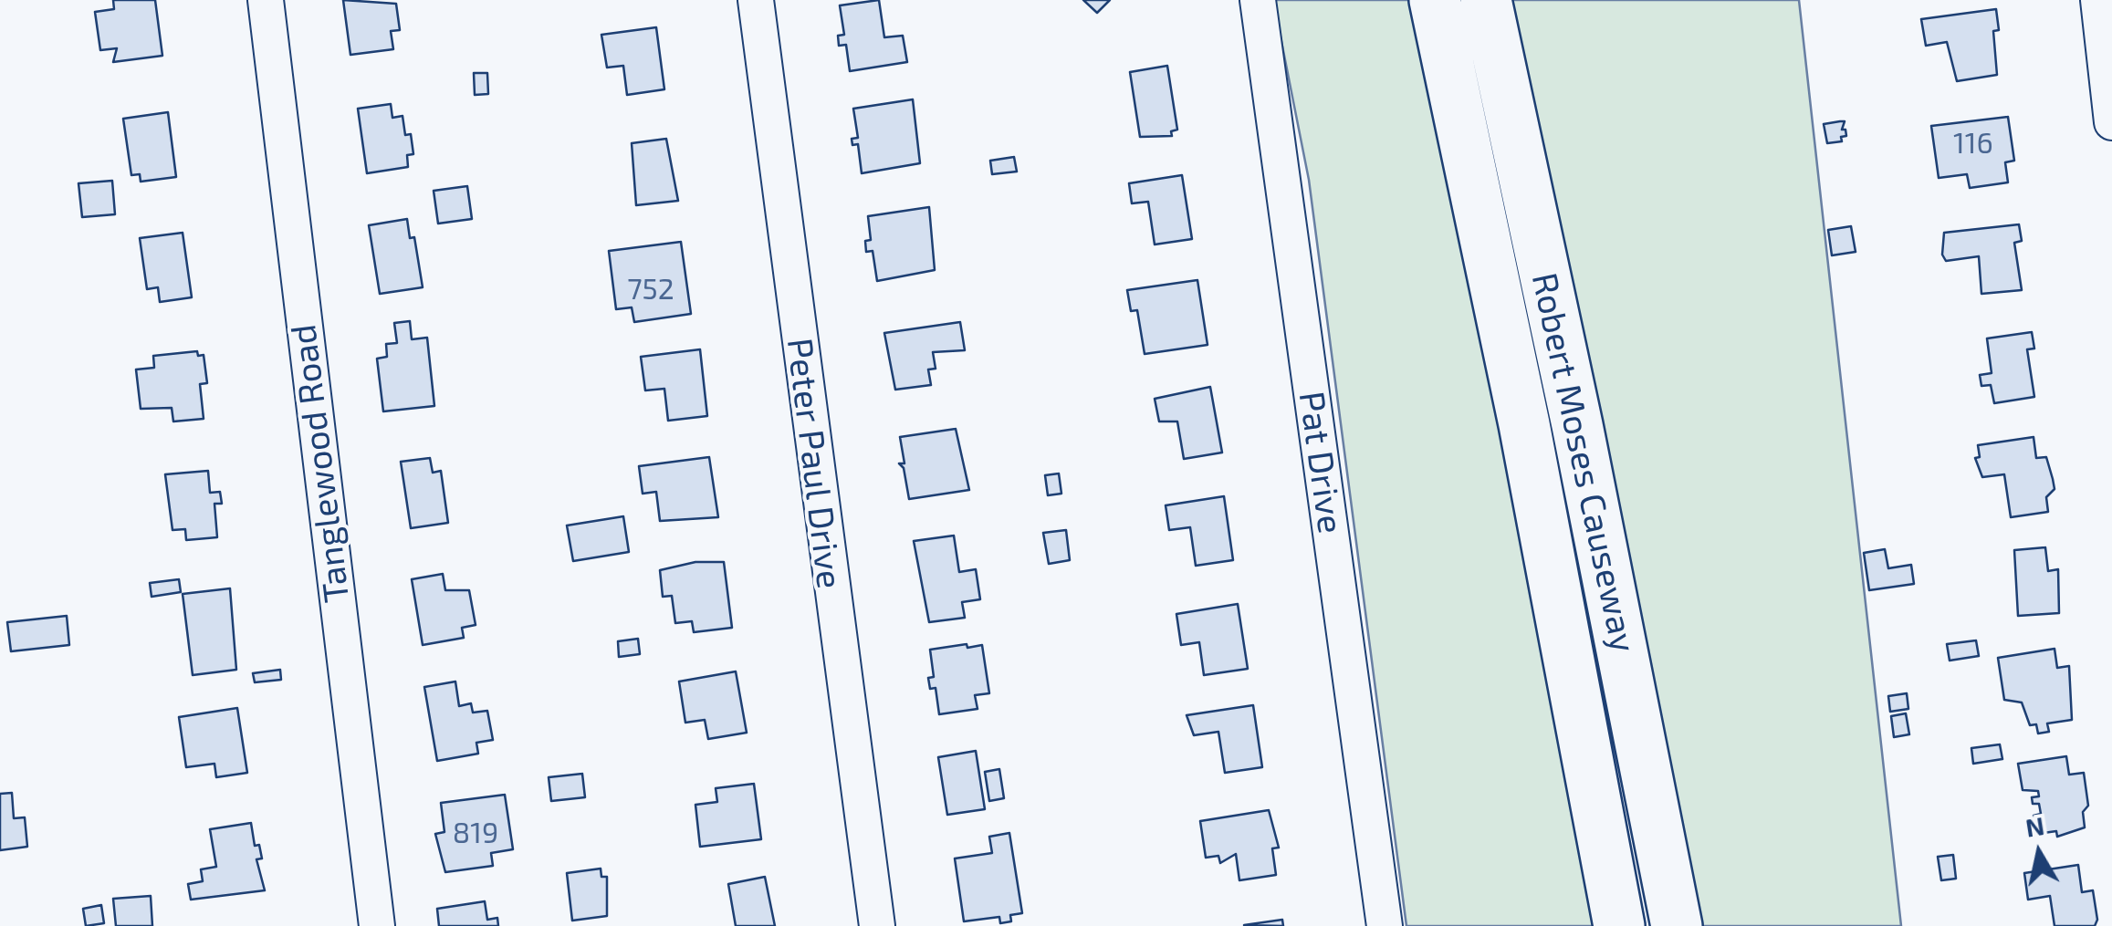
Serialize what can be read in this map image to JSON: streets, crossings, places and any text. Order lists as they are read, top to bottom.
{
  "streets": {
    "highway": ["Robert Moses Causeway"],
    "street": ["Pat Drive", "Tanglewood Road", "Peter Paul Drive"]
  },
  "house_numbers": ["116", "752", "819"],
  "north": "top"
}
